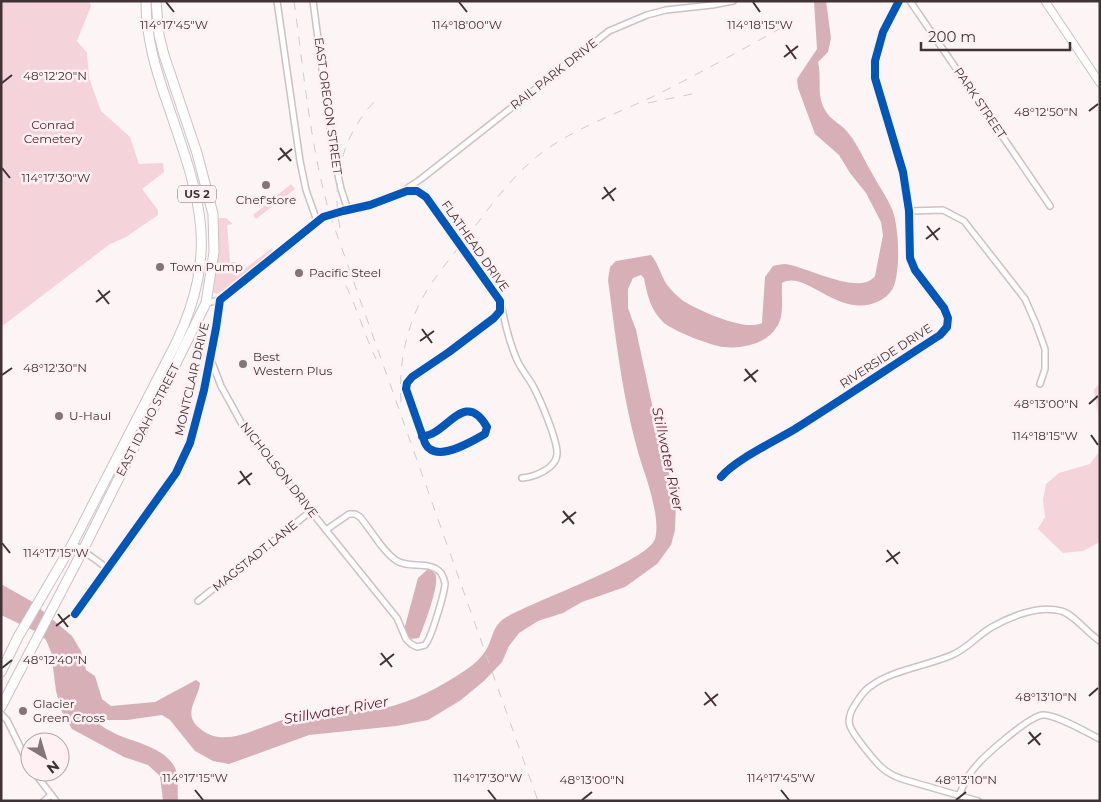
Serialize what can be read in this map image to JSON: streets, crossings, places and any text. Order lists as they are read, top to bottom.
{
  "streets": {
    "highway": ["US 2", "EAST IDAHO STREET"],
    "street": [
      "RAIL PARK DRIVE",
      "PARK STREET",
      "EAST OREGON STREET",
      "FLATHEAD DRIVE",
      "RIVERSIDE DRIVE",
      "MONTCLAIR DRIVE",
      "NICHOLSON DRIVE",
      "MAGSTADT LANE"
    ]
  },
  "crossings": [
    ["RAIL PARK DRIVE", "FLATHEAD DRIVE"],
    ["EAST OREGON STREET", "FLATHEAD DRIVE"],
    ["MONTCLAIR DRIVE", "NICHOLSON DRIVE"],
    ["NICHOLSON DRIVE", "MAGSTADT LANE"]
  ],
  "water": ["Stillwater River"],
  "parks": ["Conrad Cemetery"],
  "places": [
    "Chef'store",
    "Town Pump",
    "Pacific Steel",
    "Best Western Plus",
    "U-Haul",
    "Glacier Green Cross"
  ],
  "scale_bar": "200 m",
  "north": "bottom right",
  "coordinates": [
    "114°17'45\"W",
    "114°18'00\"W",
    "114°18'15\"W",
    "48°12'20\"N",
    "48°12'50\"N",
    "114°17'30\"W",
    "48°12'30\"N",
    "48°13'00\"N",
    "114°17'15\"W",
    "48°12'40\"N",
    "48°13'10\"N"
  ]
}
